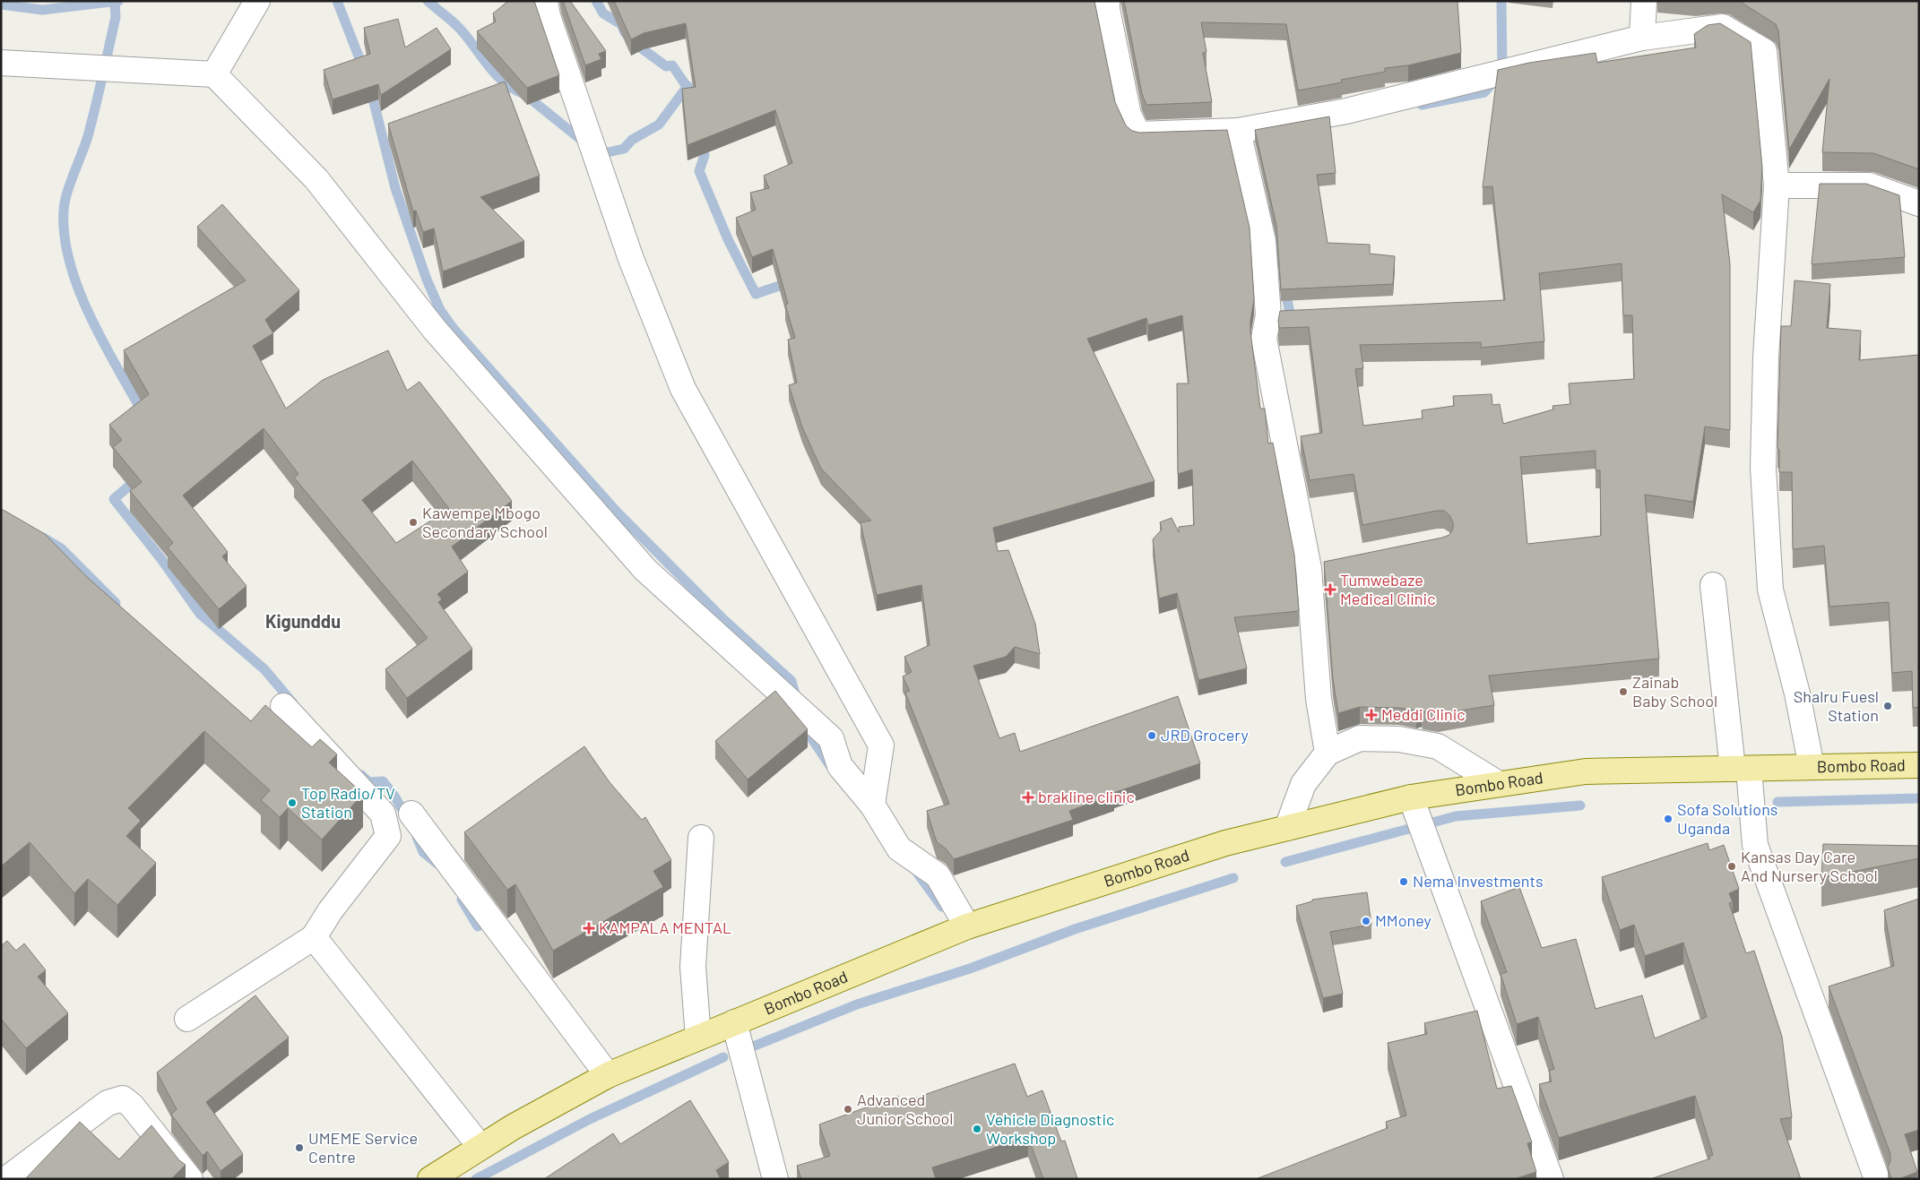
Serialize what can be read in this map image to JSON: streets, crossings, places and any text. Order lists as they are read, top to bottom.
{
  "streets": {
    "main road": ["Bombo Road"]
  },
  "districts": ["Kigunddu"],
  "places": {
    "other": [
      "Kawempe Mbogo Secondary School",
      "Zainab Baby School",
      "Shalru Fuesl Station",
      "JRD Grocery",
      "Top Radio/TV Station",
      "Sofa Solutions Uganda",
      "Kansas Day Care And Nursery School",
      "Nema Investments",
      "MMoney",
      "Advanced Junior School",
      "Vehicle Diagnostic Workshop",
      "UMEME Service Centre"
    ],
    "health": [
      "Tumwebaze Medical Clinic",
      "Meddi Clinic",
      "brakline clinic",
      "KAMPALA MENTAL"
    ]
  }
}
